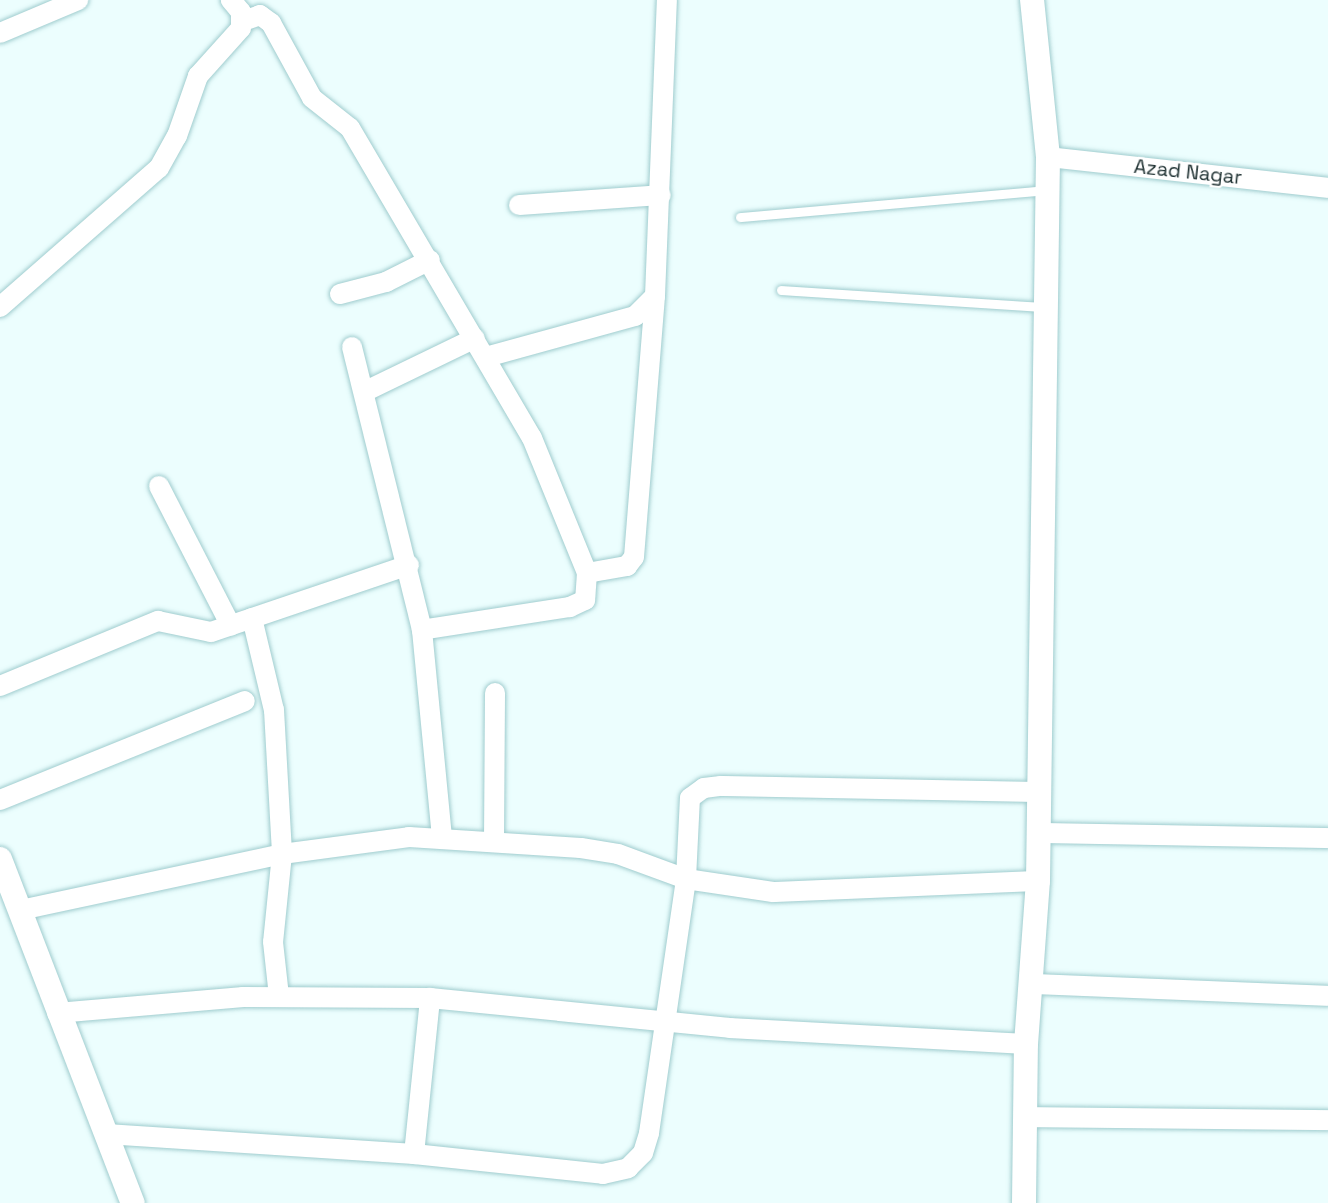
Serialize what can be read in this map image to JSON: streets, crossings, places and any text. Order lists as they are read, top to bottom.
{
  "streets": {
    "street": ["Azad Nagar"]
  }
}
